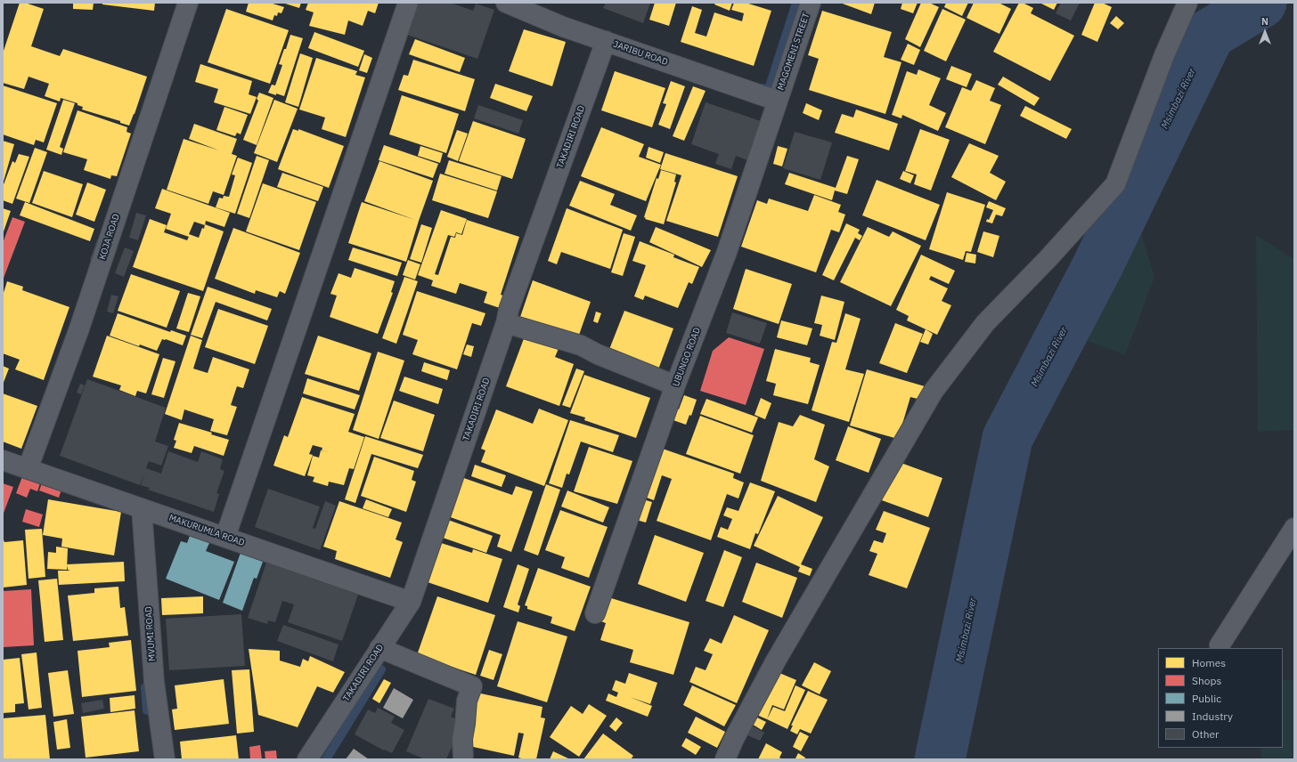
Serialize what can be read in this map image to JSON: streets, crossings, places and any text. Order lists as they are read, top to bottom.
{
  "streets": {
    "street": [
      "MAGOMENI STREET",
      "JARIBU ROAD",
      "TAKADIRI ROAD",
      "KOJA ROAD",
      "UBUNGO ROAD",
      "MAKURUMLA ROAD",
      "MVUMI ROAD"
    ]
  },
  "crossings": [
    ["MAGOMENI STREET", "JARIBU ROAD"],
    ["MAGOMENI STREET", "UBUNGO ROAD"],
    ["JARIBU ROAD", "TAKADIRI ROAD"],
    ["JARIBU ROAD", "UBUNGO ROAD"],
    ["TAKADIRI ROAD", "MAKURUMLA ROAD"],
    ["KOJA ROAD", "MAKURUMLA ROAD"],
    ["MAKURUMLA ROAD", "MVUMI ROAD"]
  ],
  "water": ["Msimbazi River"],
  "legend": [
    "Homes",
    "Shops",
    "Public",
    "Industry",
    "Other"
  ],
  "north": "top"
}
